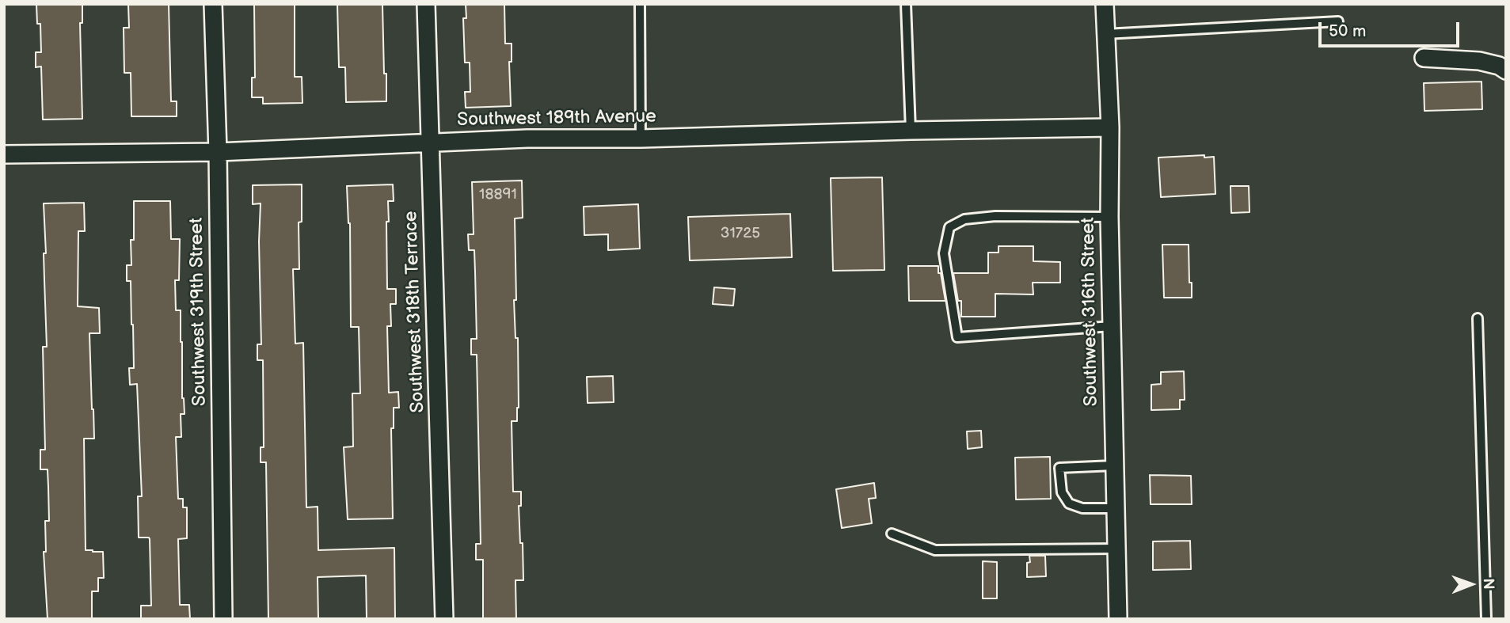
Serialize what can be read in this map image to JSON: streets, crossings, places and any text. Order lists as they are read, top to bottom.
{
  "streets": {
    "street": [
      "Southwest 189th Avenue",
      "Southwest 319th Street",
      "Southwest 318th Terrace",
      "Southwest 316th Street"
    ]
  },
  "crossings": [
    ["Southwest 189th Avenue", "Southwest 319th Street"],
    ["Southwest 189th Avenue", "Southwest 318th Terrace"],
    ["Southwest 189th Avenue", "Southwest 316th Street"]
  ],
  "house_numbers": ["18891", "31725"],
  "scale_bar": "50 m",
  "north": "right"
}
